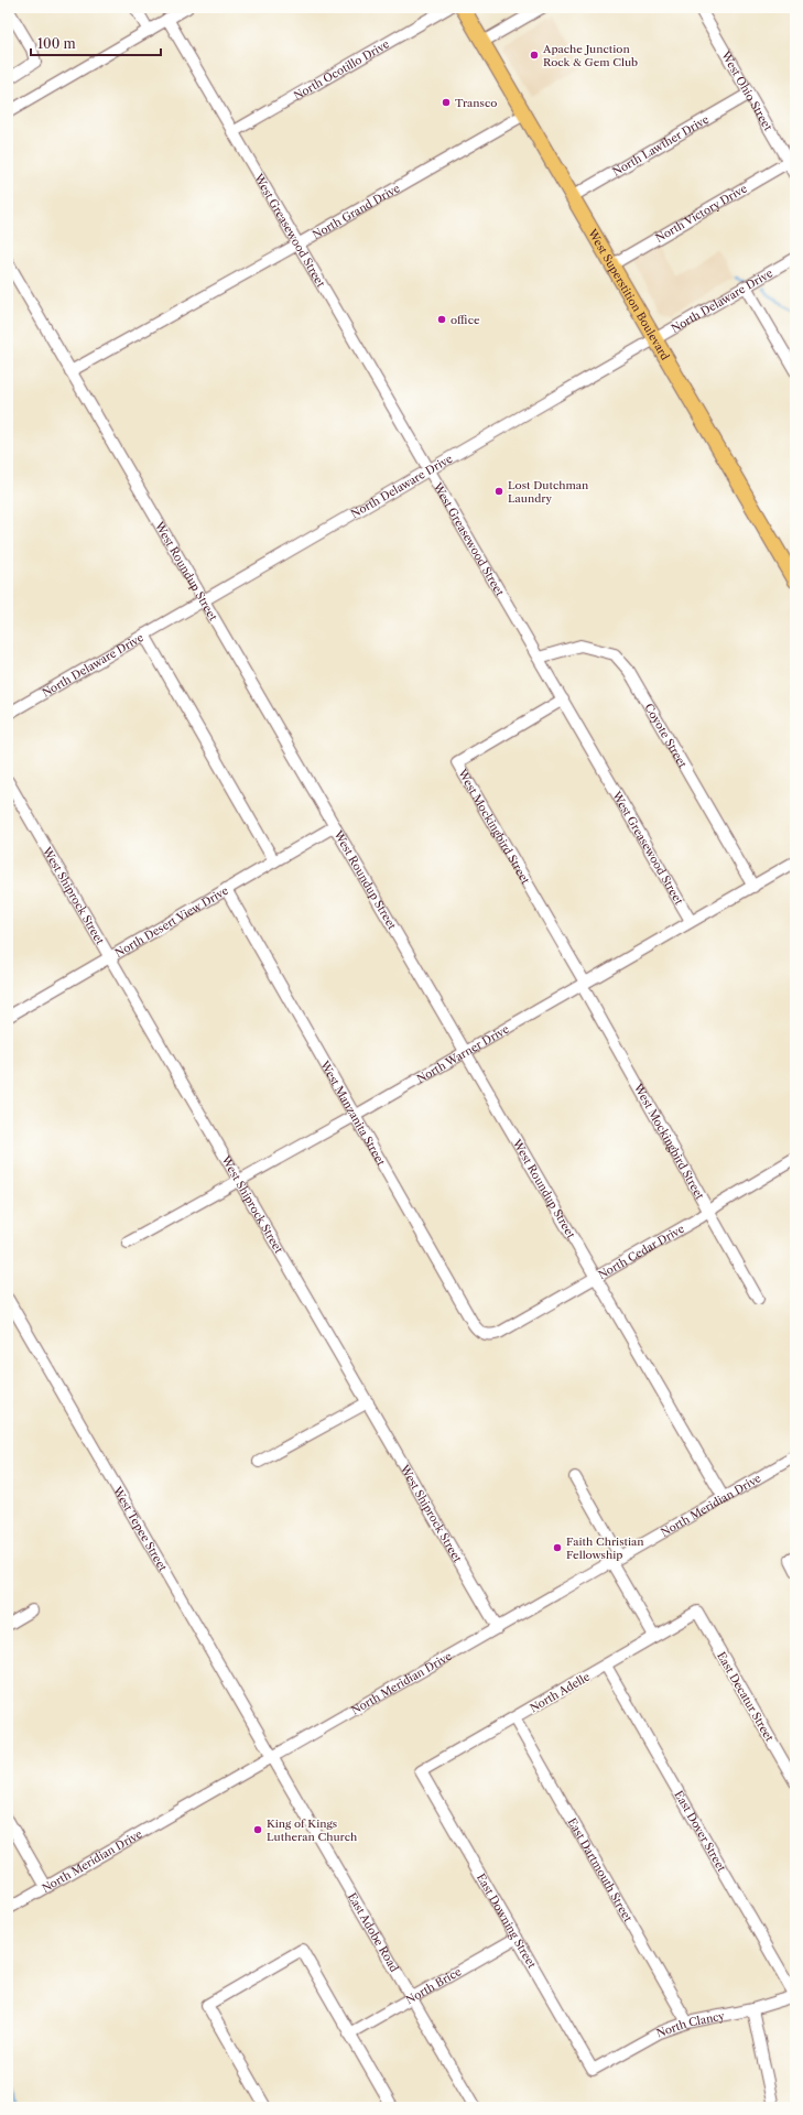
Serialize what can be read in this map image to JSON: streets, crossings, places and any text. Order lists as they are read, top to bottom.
{
  "streets": {
    "main road": ["West Superstition Boulevard"],
    "street": [
      "North Ocotillo Drive",
      "West Ohio Street",
      "North Lawther Drive",
      "North Grand Drive",
      "North Victory Drive",
      "West Greasewood Street",
      "North Delaware Drive",
      "West Roundup Street",
      "Coyote Street",
      "West Mockingbird Street",
      "West Shiprock Street",
      "North Desert View Drive",
      "North Warner Drive",
      "West Manzanita Street",
      "North Cedar Drive",
      "North Meridian Drive",
      "West Tepee Street",
      "North Adelle",
      "East Decatur Street",
      "East Dover Street",
      "East Dartmouth Street",
      "East Downing Street",
      "East Adobe Road",
      "North Brice",
      "North Clancy"
    ]
  },
  "crossings": [
    ["North Ocotillo Drive", "West Greasewood Street"],
    ["West Ohio Street", "North Lawther Drive"],
    ["West Ohio Street", "North Victory Drive"],
    ["North Lawther Drive", "West Superstition Boulevard"],
    ["North Grand Drive", "West Greasewood Street"],
    ["North Grand Drive", "West Superstition Boulevard"],
    ["North Grand Drive", "West Roundup Street"],
    ["North Victory Drive", "West Superstition Boulevard"],
    ["West Greasewood Street", "North Delaware Drive"],
    ["West Greasewood Street", "Coyote Street"],
    ["West Greasewood Street", "West Mockingbird Street"],
    ["West Greasewood Street", "North Warner Drive"],
    ["West Superstition Boulevard", "North Delaware Drive"],
    ["North Delaware Drive", "West Roundup Street"],
    ["West Roundup Street", "North Desert View Drive"],
    ["West Roundup Street", "North Warner Drive"],
    ["West Roundup Street", "North Cedar Drive"],
    ["West Roundup Street", "North Meridian Drive"],
    ["Coyote Street", "North Warner Drive"],
    ["West Mockingbird Street", "North Warner Drive"],
    ["West Mockingbird Street", "North Cedar Drive"],
    ["West Shiprock Street", "North Desert View Drive"],
    ["West Shiprock Street", "North Warner Drive"],
    ["West Shiprock Street", "North Meridian Drive"],
    ["North Desert View Drive", "West Manzanita Street"],
    ["North Warner Drive", "West Manzanita Street"],
    ["West Manzanita Street", "North Cedar Drive"],
    ["North Meridian Drive", "West Tepee Street"],
    ["North Meridian Drive", "East Adobe Road"],
    ["West Tepee Street", "East Adobe Road"],
    ["North Adelle", "East Decatur Street"],
    ["North Adelle", "East Dover Street"],
    ["North Adelle", "East Dartmouth Street"],
    ["North Adelle", "East Downing Street"],
    ["East Dover Street", "North Clancy"],
    ["East Dartmouth Street", "North Clancy"],
    ["East Downing Street", "North Brice"],
    ["East Downing Street", "North Clancy"],
    ["East Adobe Road", "North Brice"]
  ],
  "places": [
    "Apache Junction Rock & Gem Club",
    "Transco",
    "office",
    "Lost Dutchman Laundry",
    "Faith Christian Fellowship",
    "King of Kings Lutheran Church"
  ],
  "scale_bar": "100 m"
}
